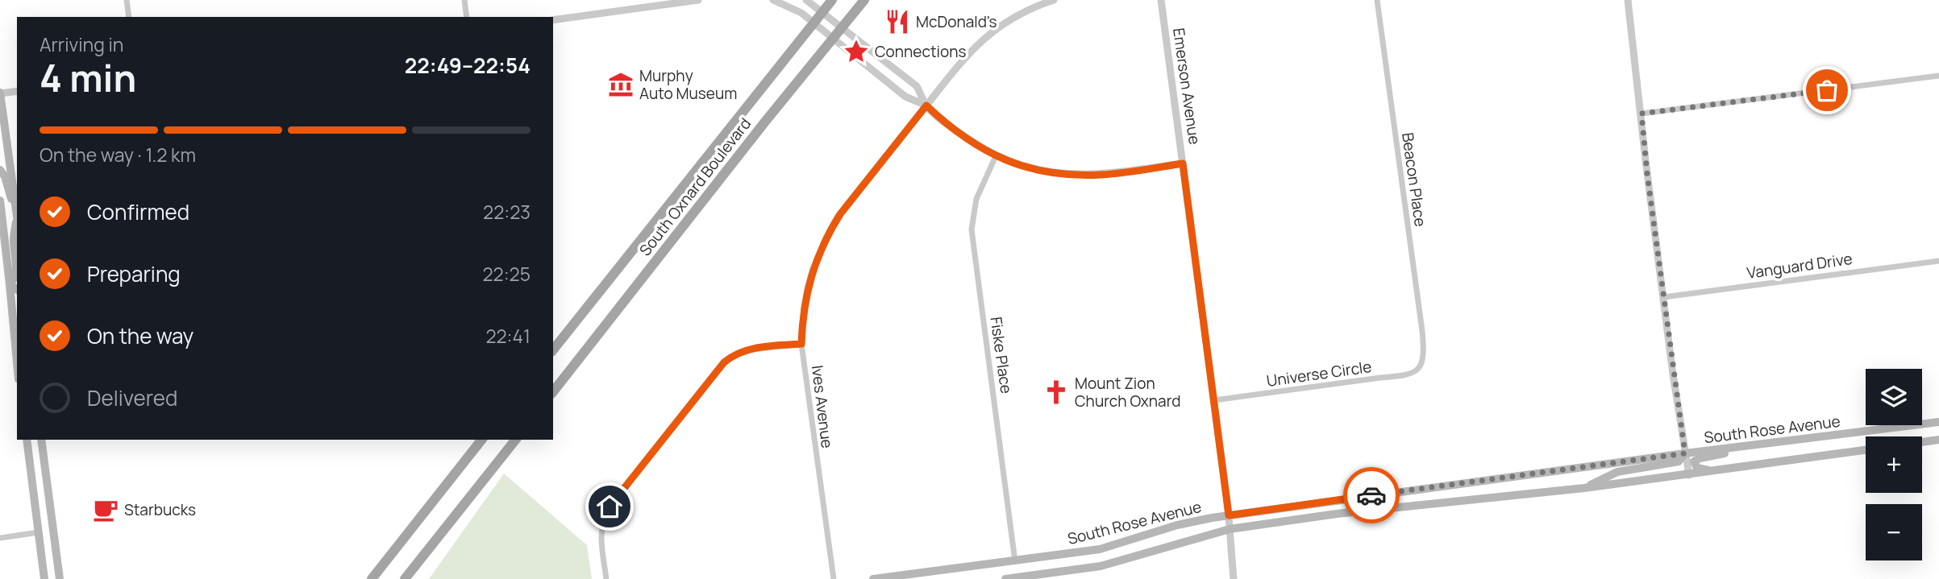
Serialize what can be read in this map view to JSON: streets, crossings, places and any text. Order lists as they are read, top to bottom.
{
  "streets": {
    "main road": ["South Oxnard Boulevard", "South Rose Avenue"],
    "street": [
      "Emerson Avenue",
      "Beacon Place",
      "Vanguard Drive",
      "Fiske Place",
      "Universe Circle",
      "Ives Avenue"
    ]
  },
  "crossings": [
    ["Emerson Avenue", "Universe Circle"],
    ["Emerson Avenue", "South Rose Avenue"],
    ["Beacon Place", "Universe Circle"],
    ["Fiske Place", "South Rose Avenue"]
  ],
  "places": {
    "restaurant": ["McDonald's"],
    "place": ["Connections"],
    "museum": ["Murphy Auto Museum"],
    "church": ["Mount Zion Church Oxnard"],
    "cafe": ["Starbucks"]
  },
  "page": {
    "heading": ["4 min", "Arriving in", "22:49–22:54"],
    "bar": "On the way · 1.2 km",
    "list": [
      ["Confirmed", "22:23"],
      ["Preparing", "22:25"],
      ["On the way", "22:41"],
      "Delivered"
    ],
    "map_buttons": ["+", "−"]
  }
}
